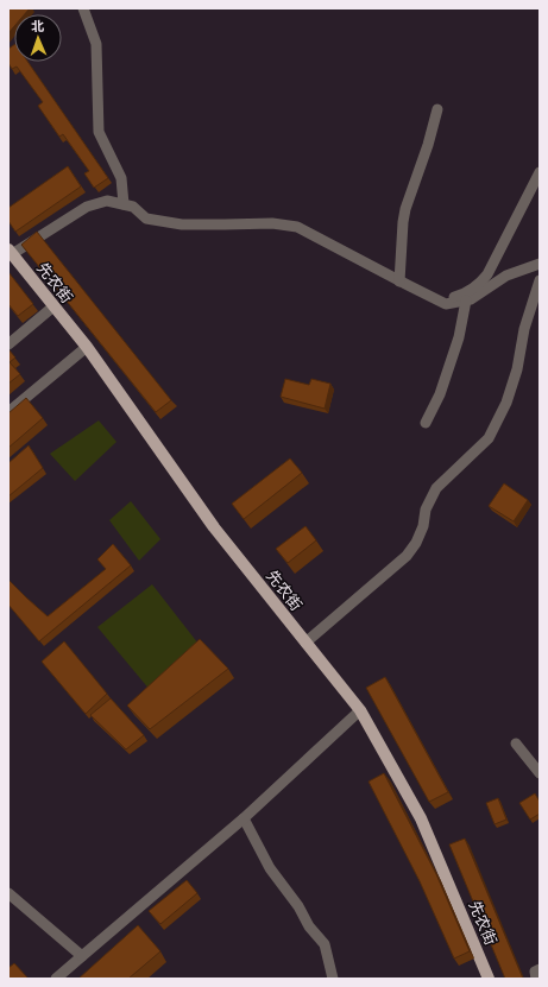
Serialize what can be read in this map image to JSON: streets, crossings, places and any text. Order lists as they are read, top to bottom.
{
  "streets": {
    "main road": ["先农街"]
  },
  "north": "top"
}
